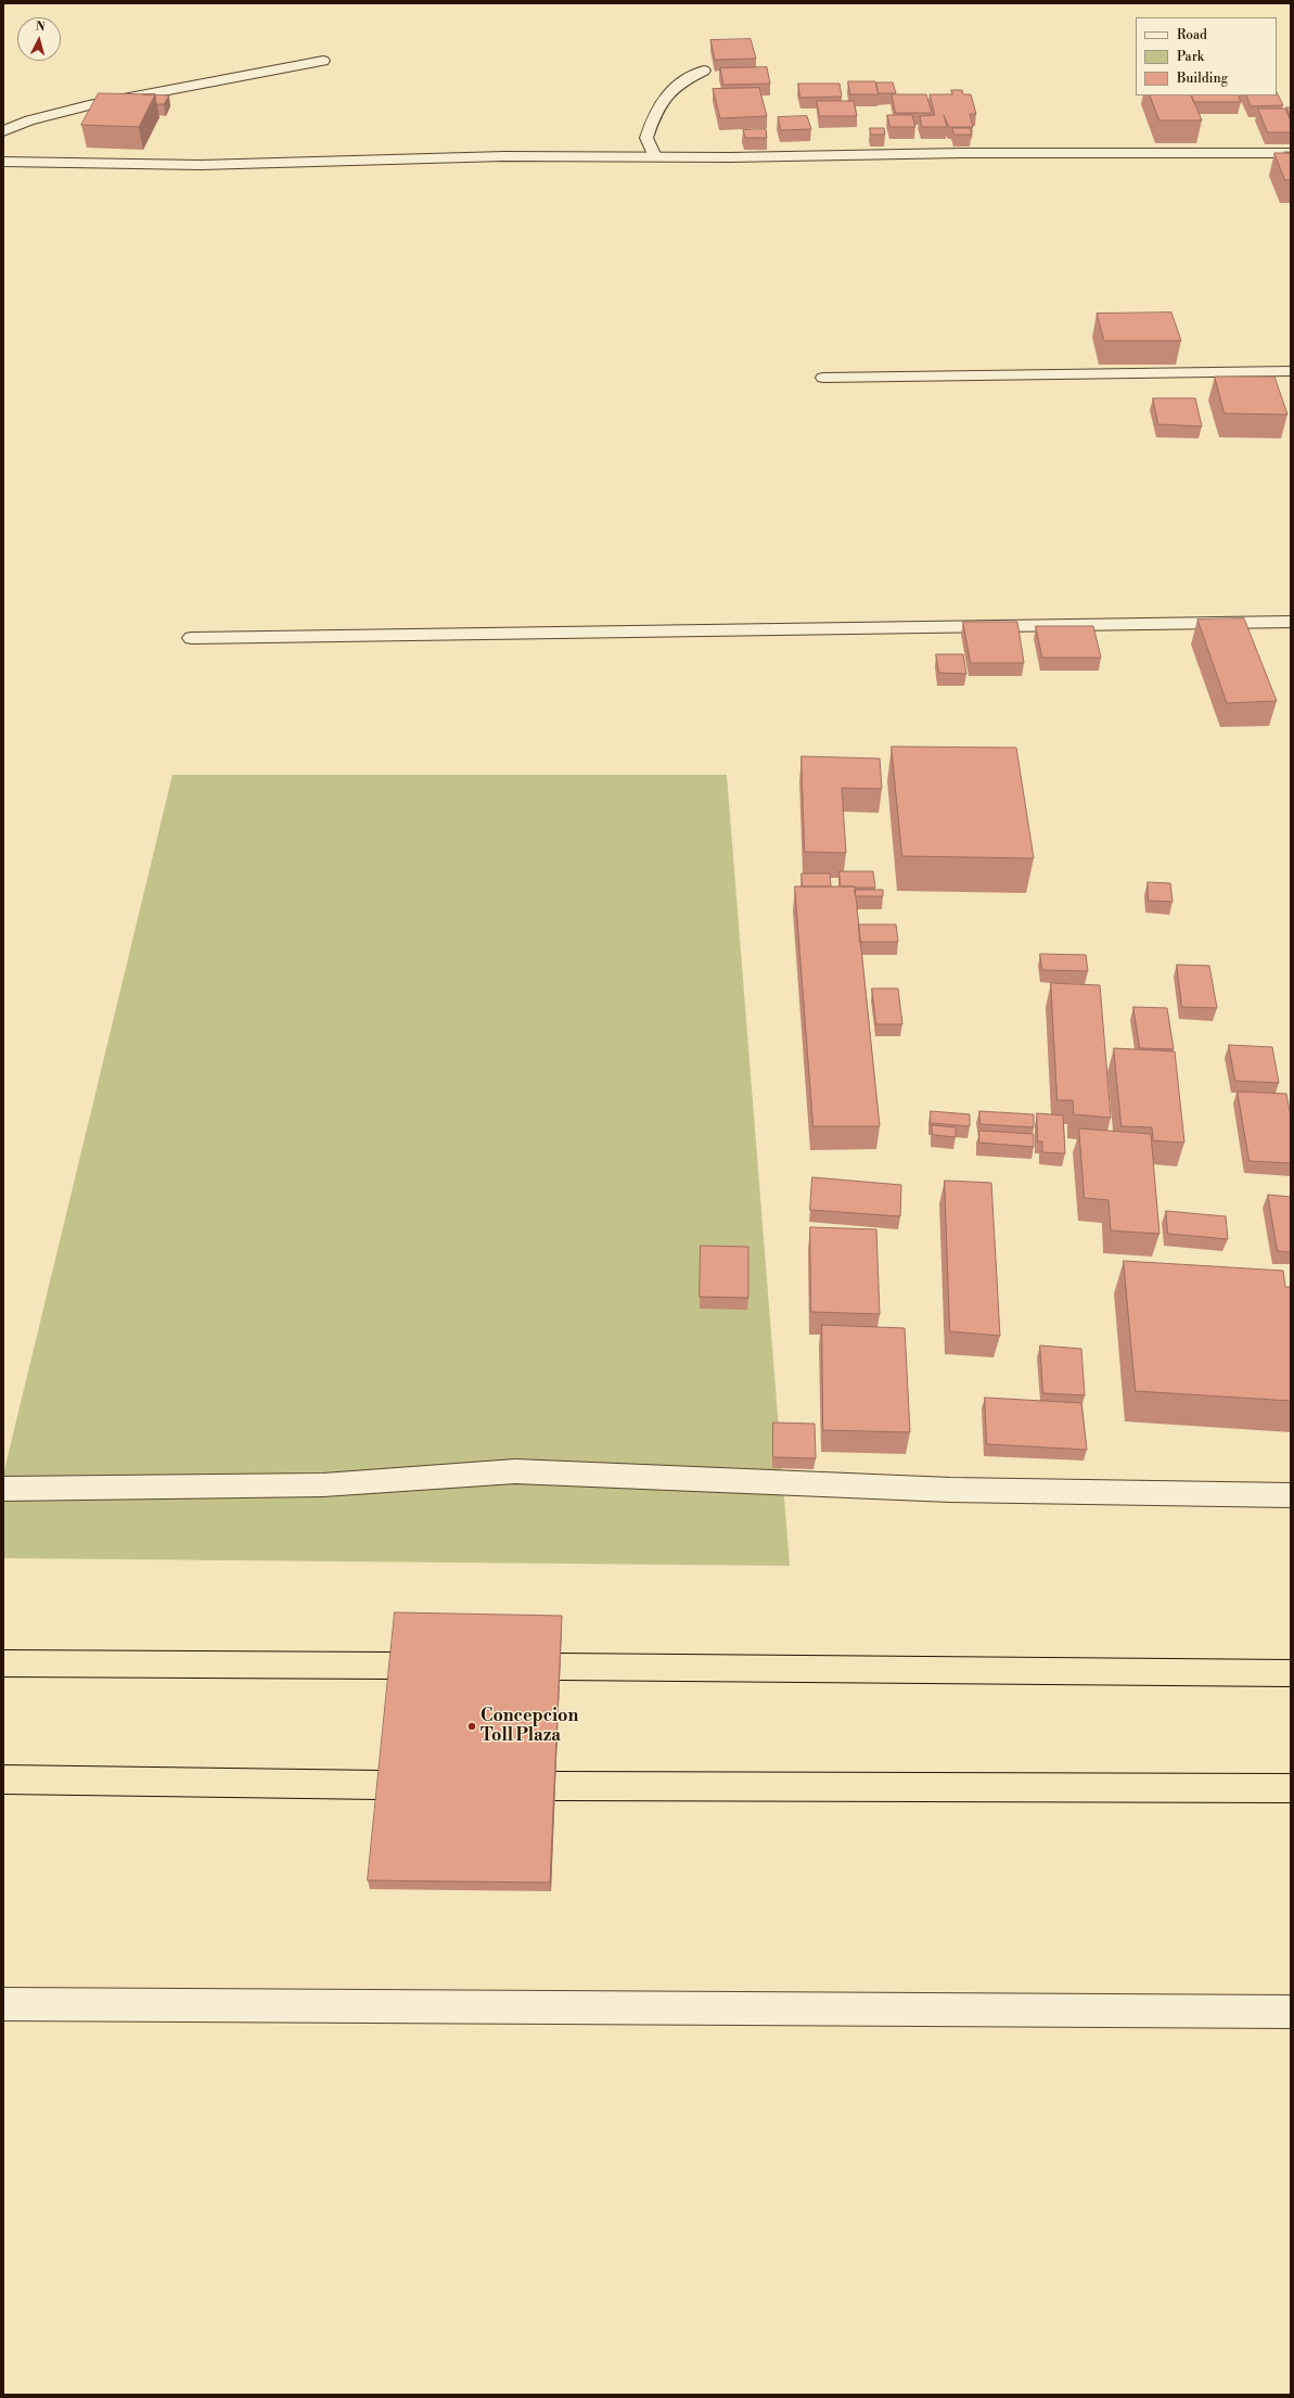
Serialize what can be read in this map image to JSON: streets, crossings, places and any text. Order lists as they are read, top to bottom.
{
  "places": ["Concepcion Toll Plaza"],
  "legend": ["Road", "Park", "Building"],
  "north": "top"
}
